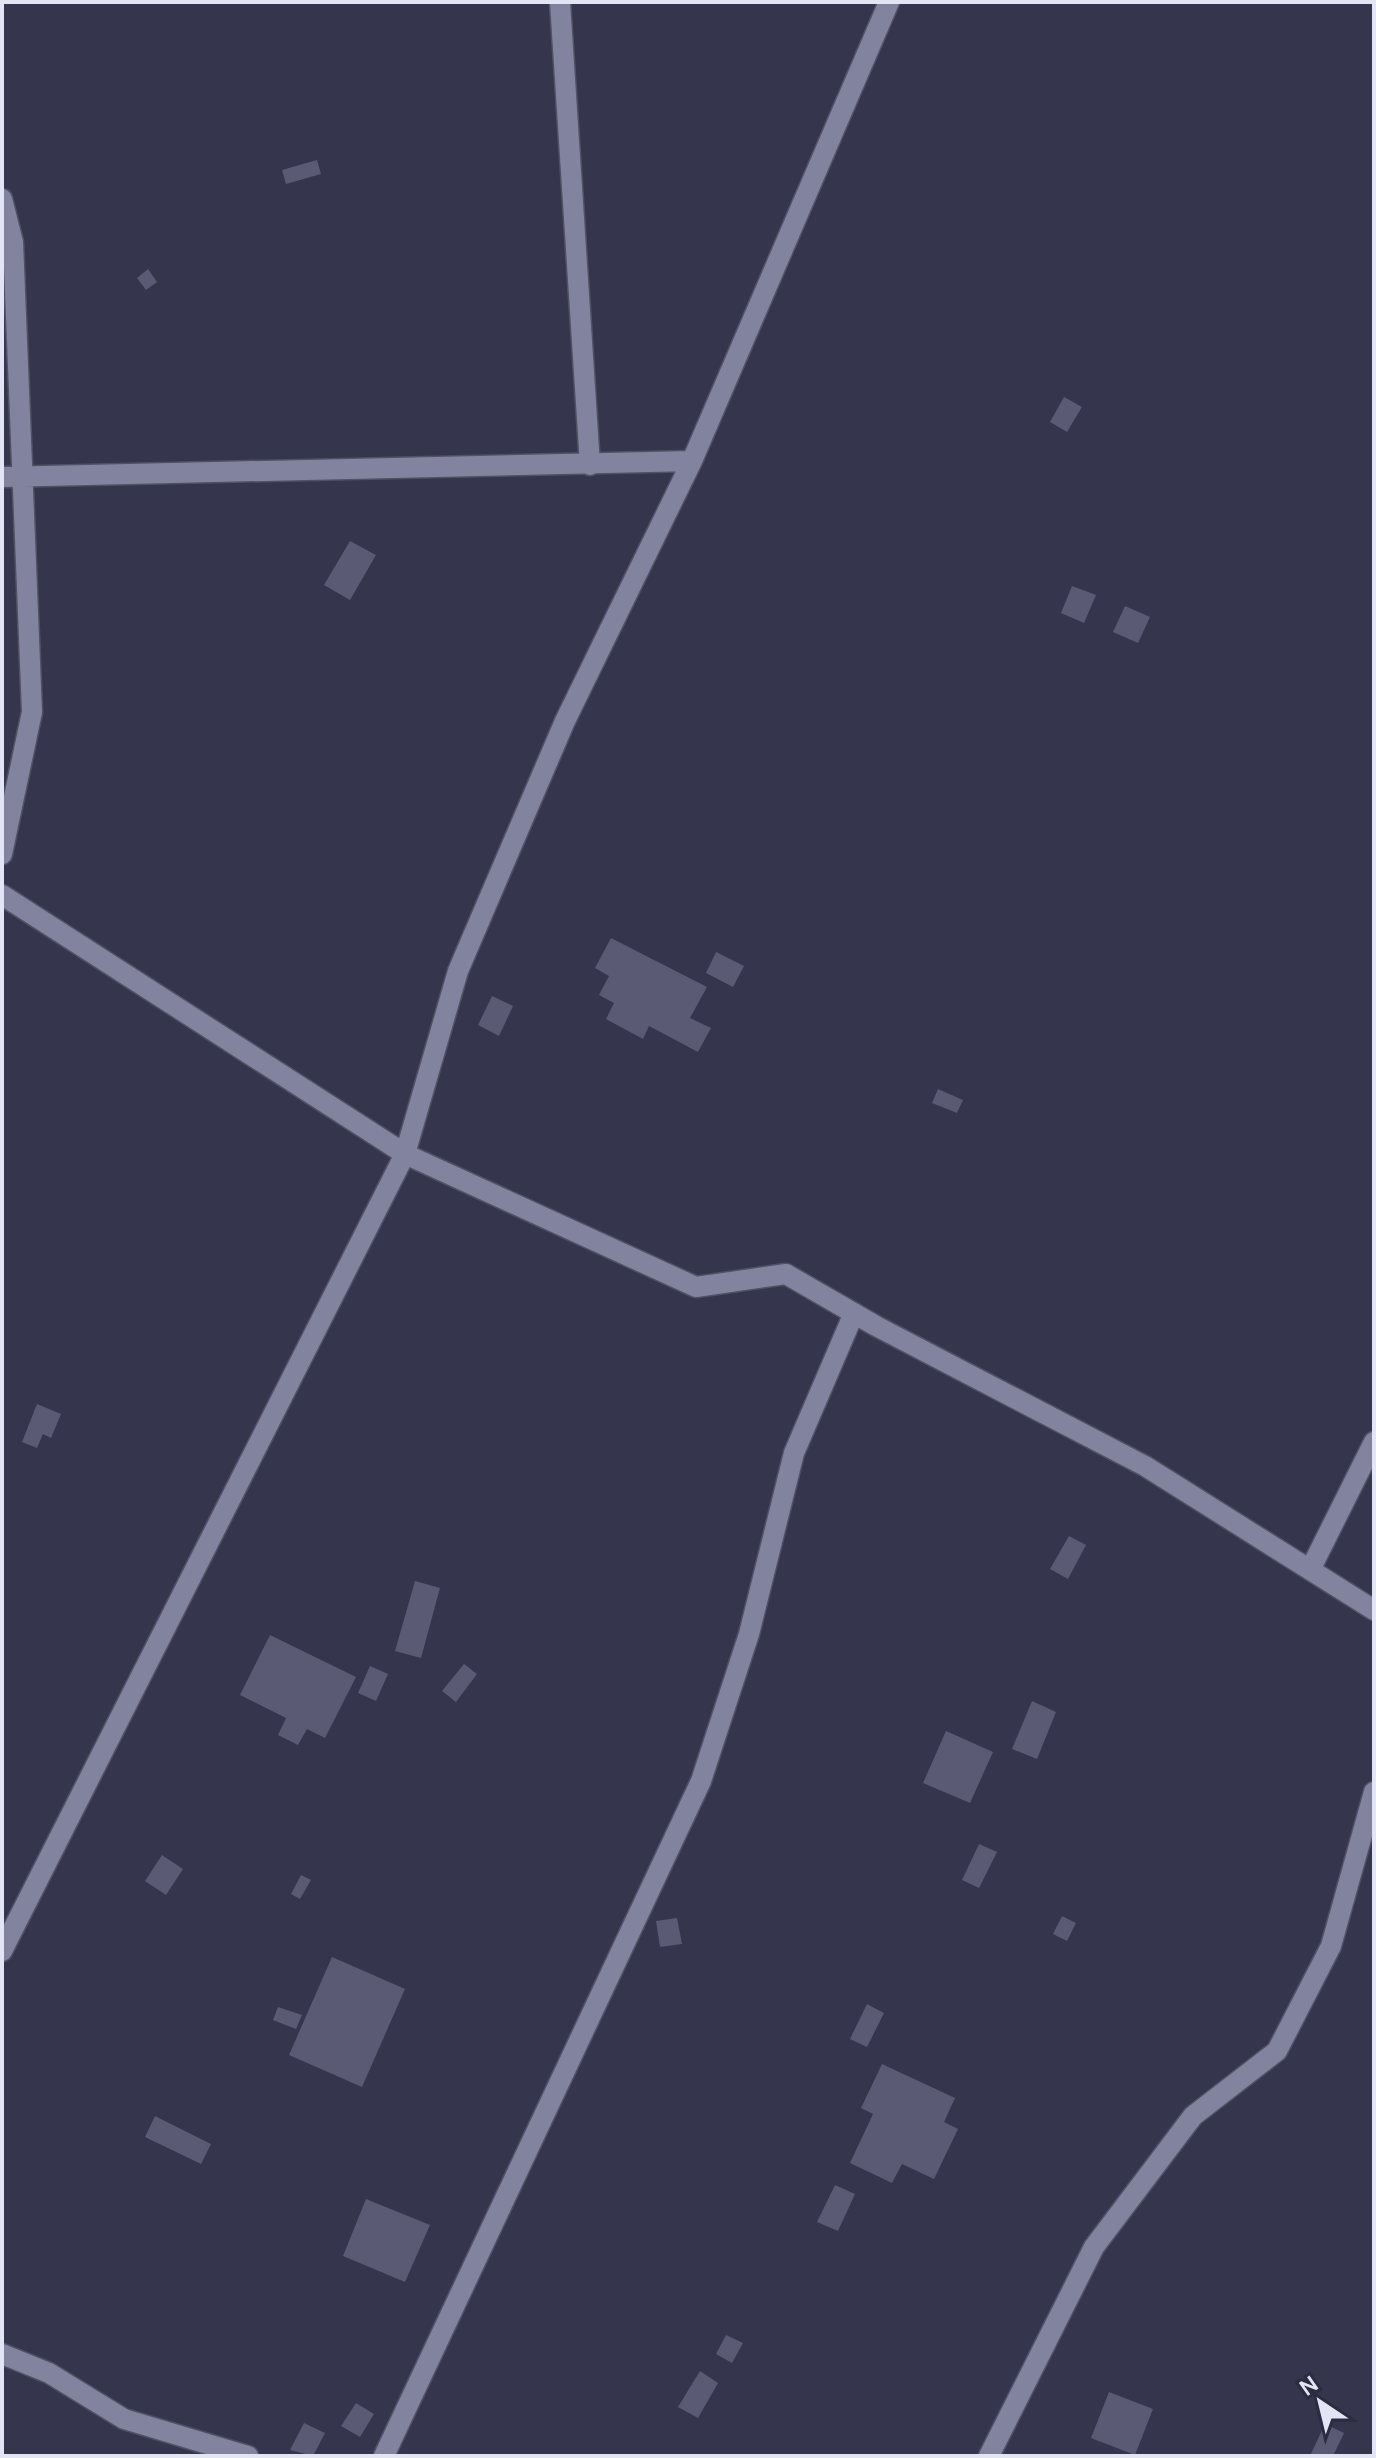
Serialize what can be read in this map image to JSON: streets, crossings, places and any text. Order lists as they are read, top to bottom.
{
  "north": "top left"
}
